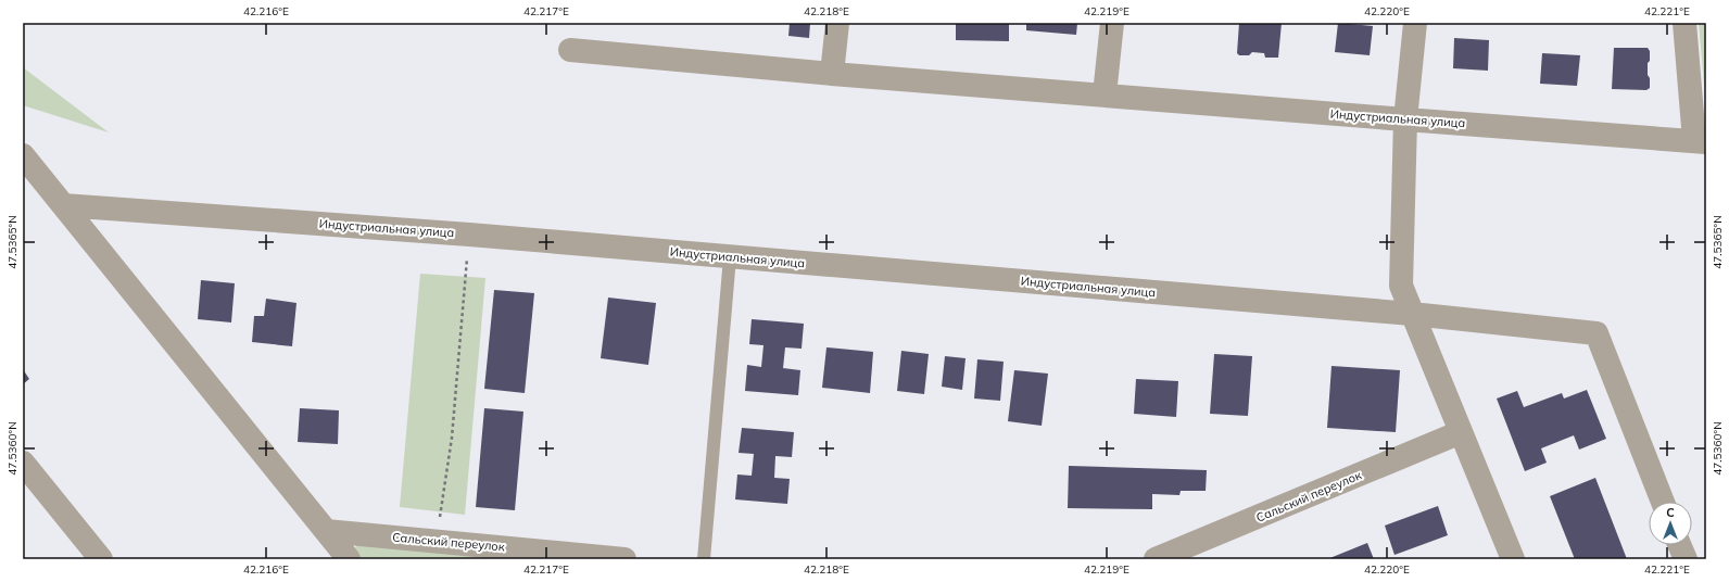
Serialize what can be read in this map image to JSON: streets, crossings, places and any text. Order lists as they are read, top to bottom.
{
  "streets": {
    "street": ["Индустриальная улица", "Сальский переулок"]
  },
  "north": "top",
  "coordinates": [
    "42.216°E",
    "42.217°E",
    "42.218°E",
    "42.219°E",
    "42.220°E",
    "42.221°E",
    "47.5365°N",
    "47.5360°N"
  ]
}
